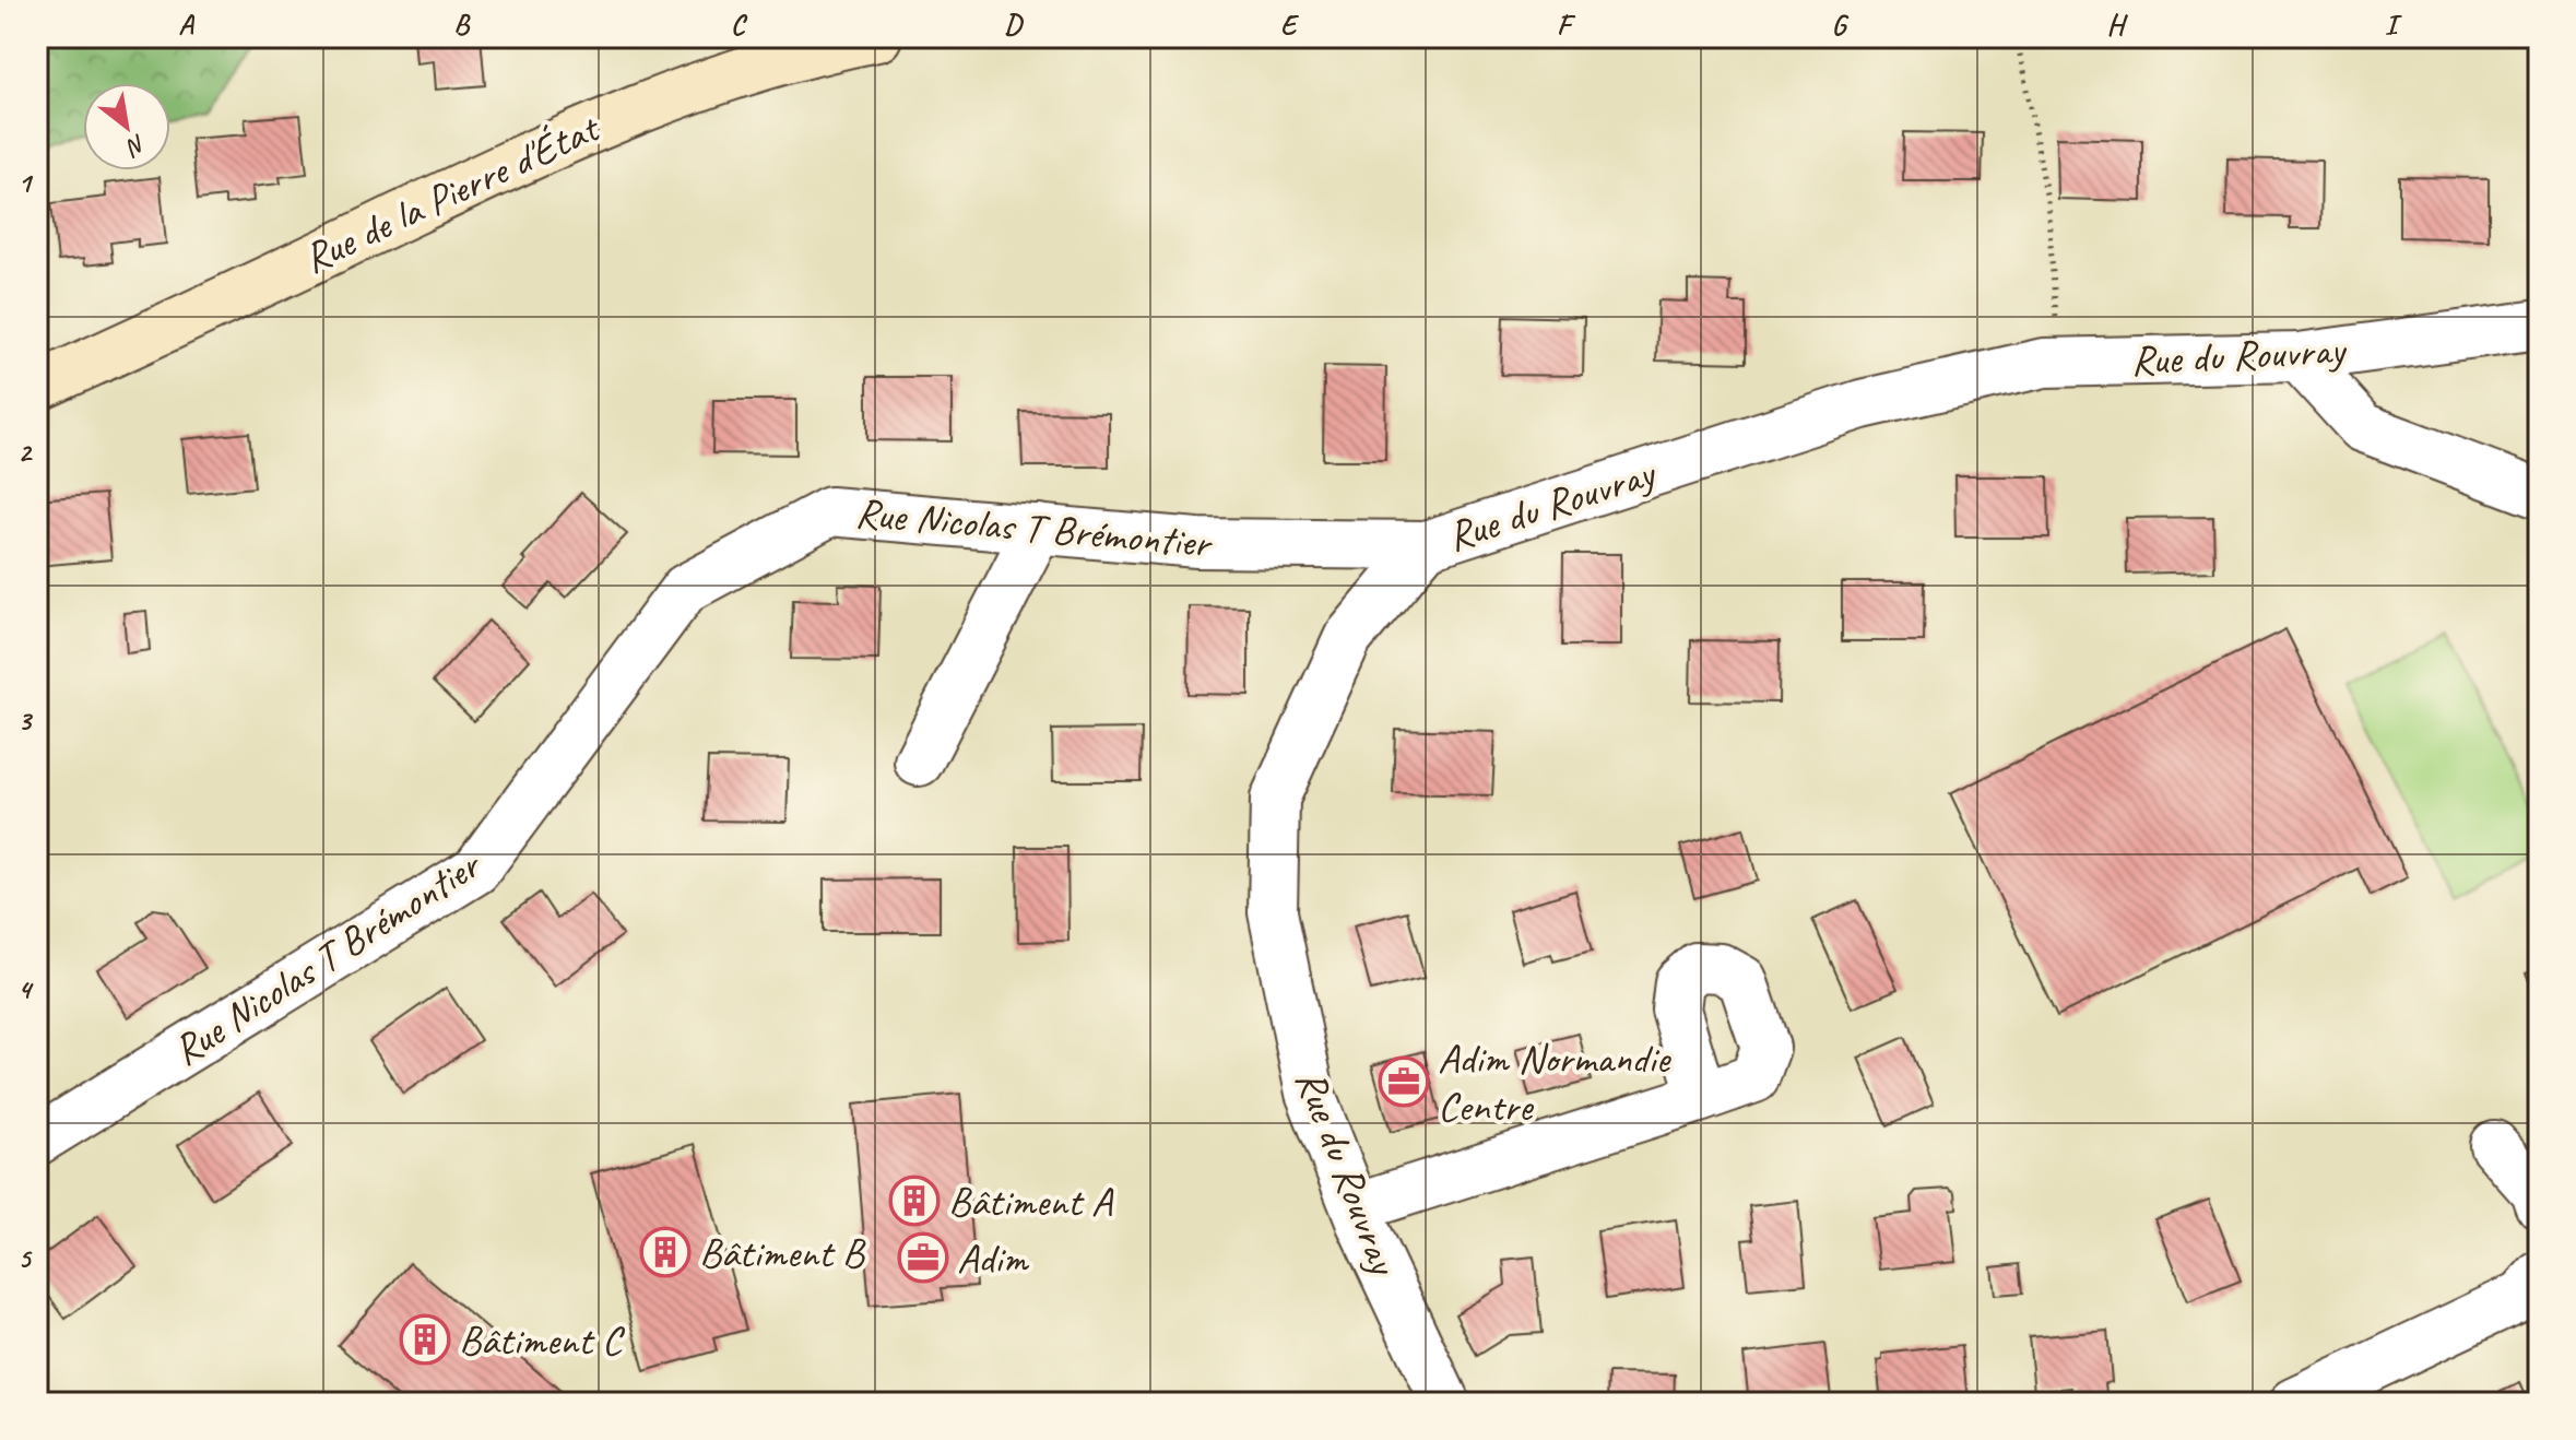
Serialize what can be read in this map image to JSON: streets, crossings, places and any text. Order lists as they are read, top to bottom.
{
  "streets": {
    "street": ["Rue de la Pierre d'État", "Rue du Rouvray", "Rue Nicolas T Brémontier"]
  },
  "crossings": [
    ["Rue du Rouvray", "Rue Nicolas T Brémontier"]
  ],
  "places": {
    "office": ["Adim Normandie Centre", "Adim"],
    "building": ["Bâtiment A", "Bâtiment B", "Bâtiment C"]
  },
  "north": "bottom right",
  "grid": {
    "columns": [
      "A",
      "B",
      "C",
      "D",
      "E",
      "F",
      "G",
      "H",
      "I"
    ],
    "rows": [
      "1",
      "2",
      "3",
      "4",
      "5"
    ]
  }
}
